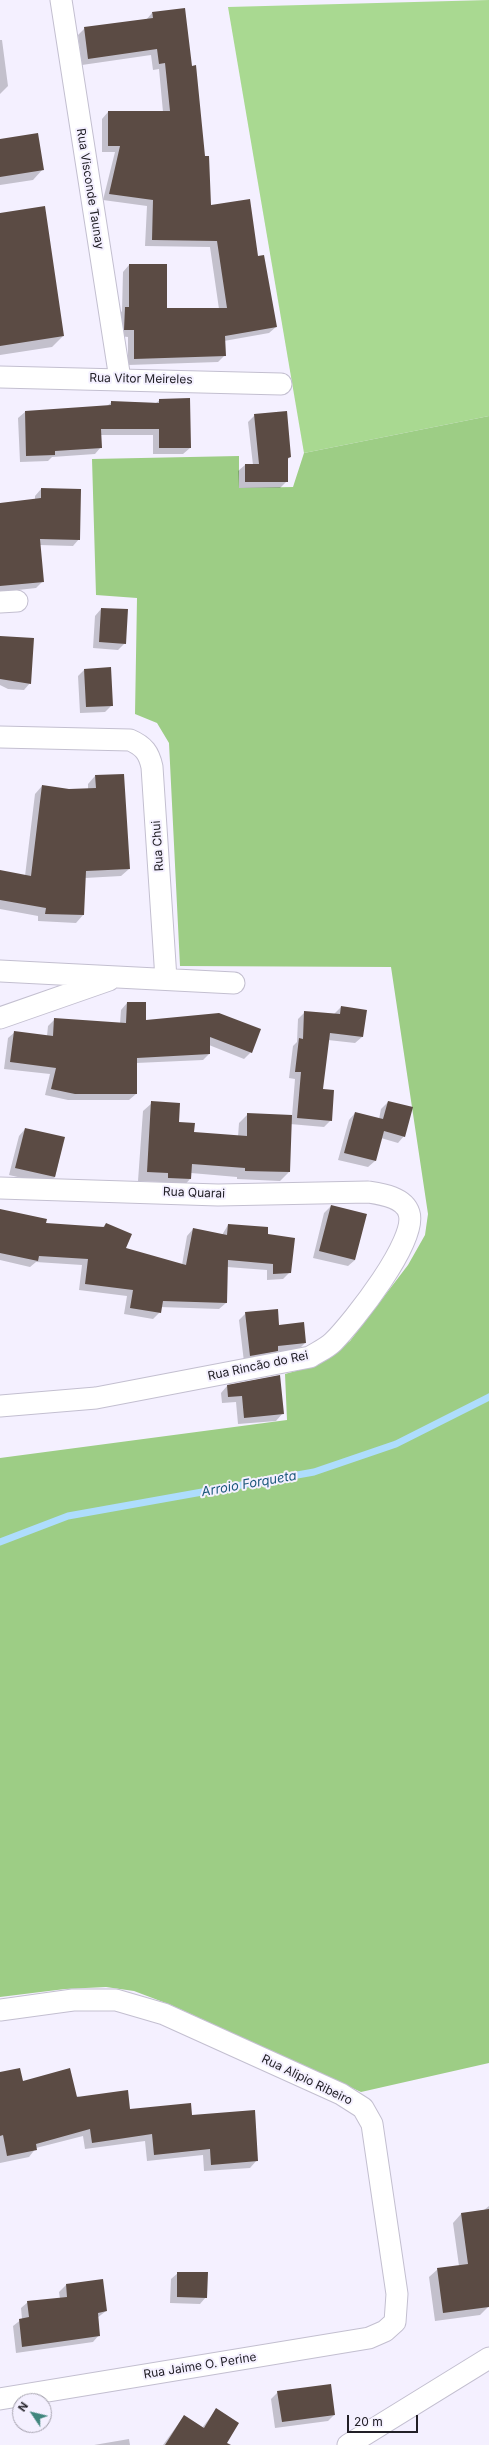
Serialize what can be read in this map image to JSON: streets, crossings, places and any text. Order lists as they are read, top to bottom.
{
  "streets": {
    "street": [
      "Rua Visconde Taunay",
      "Rua Vitor Meireles",
      "Rua Chui",
      "Rua Quarai",
      "Rua Rincão do Rei",
      "Rua Alipio Ribeiro",
      "Rua Jaime O. Perine"
    ]
  },
  "crossings": [
    ["Rua Visconde Taunay", "Rua Vitor Meireles"],
    ["Rua Quarai", "Rua Rincão do Rei"],
    ["Rua Alipio Ribeiro", "Rua Jaime O. Perine"]
  ],
  "water": ["Arroio Forqueta"],
  "scale_bar": "20 m",
  "north": "top left"
}
